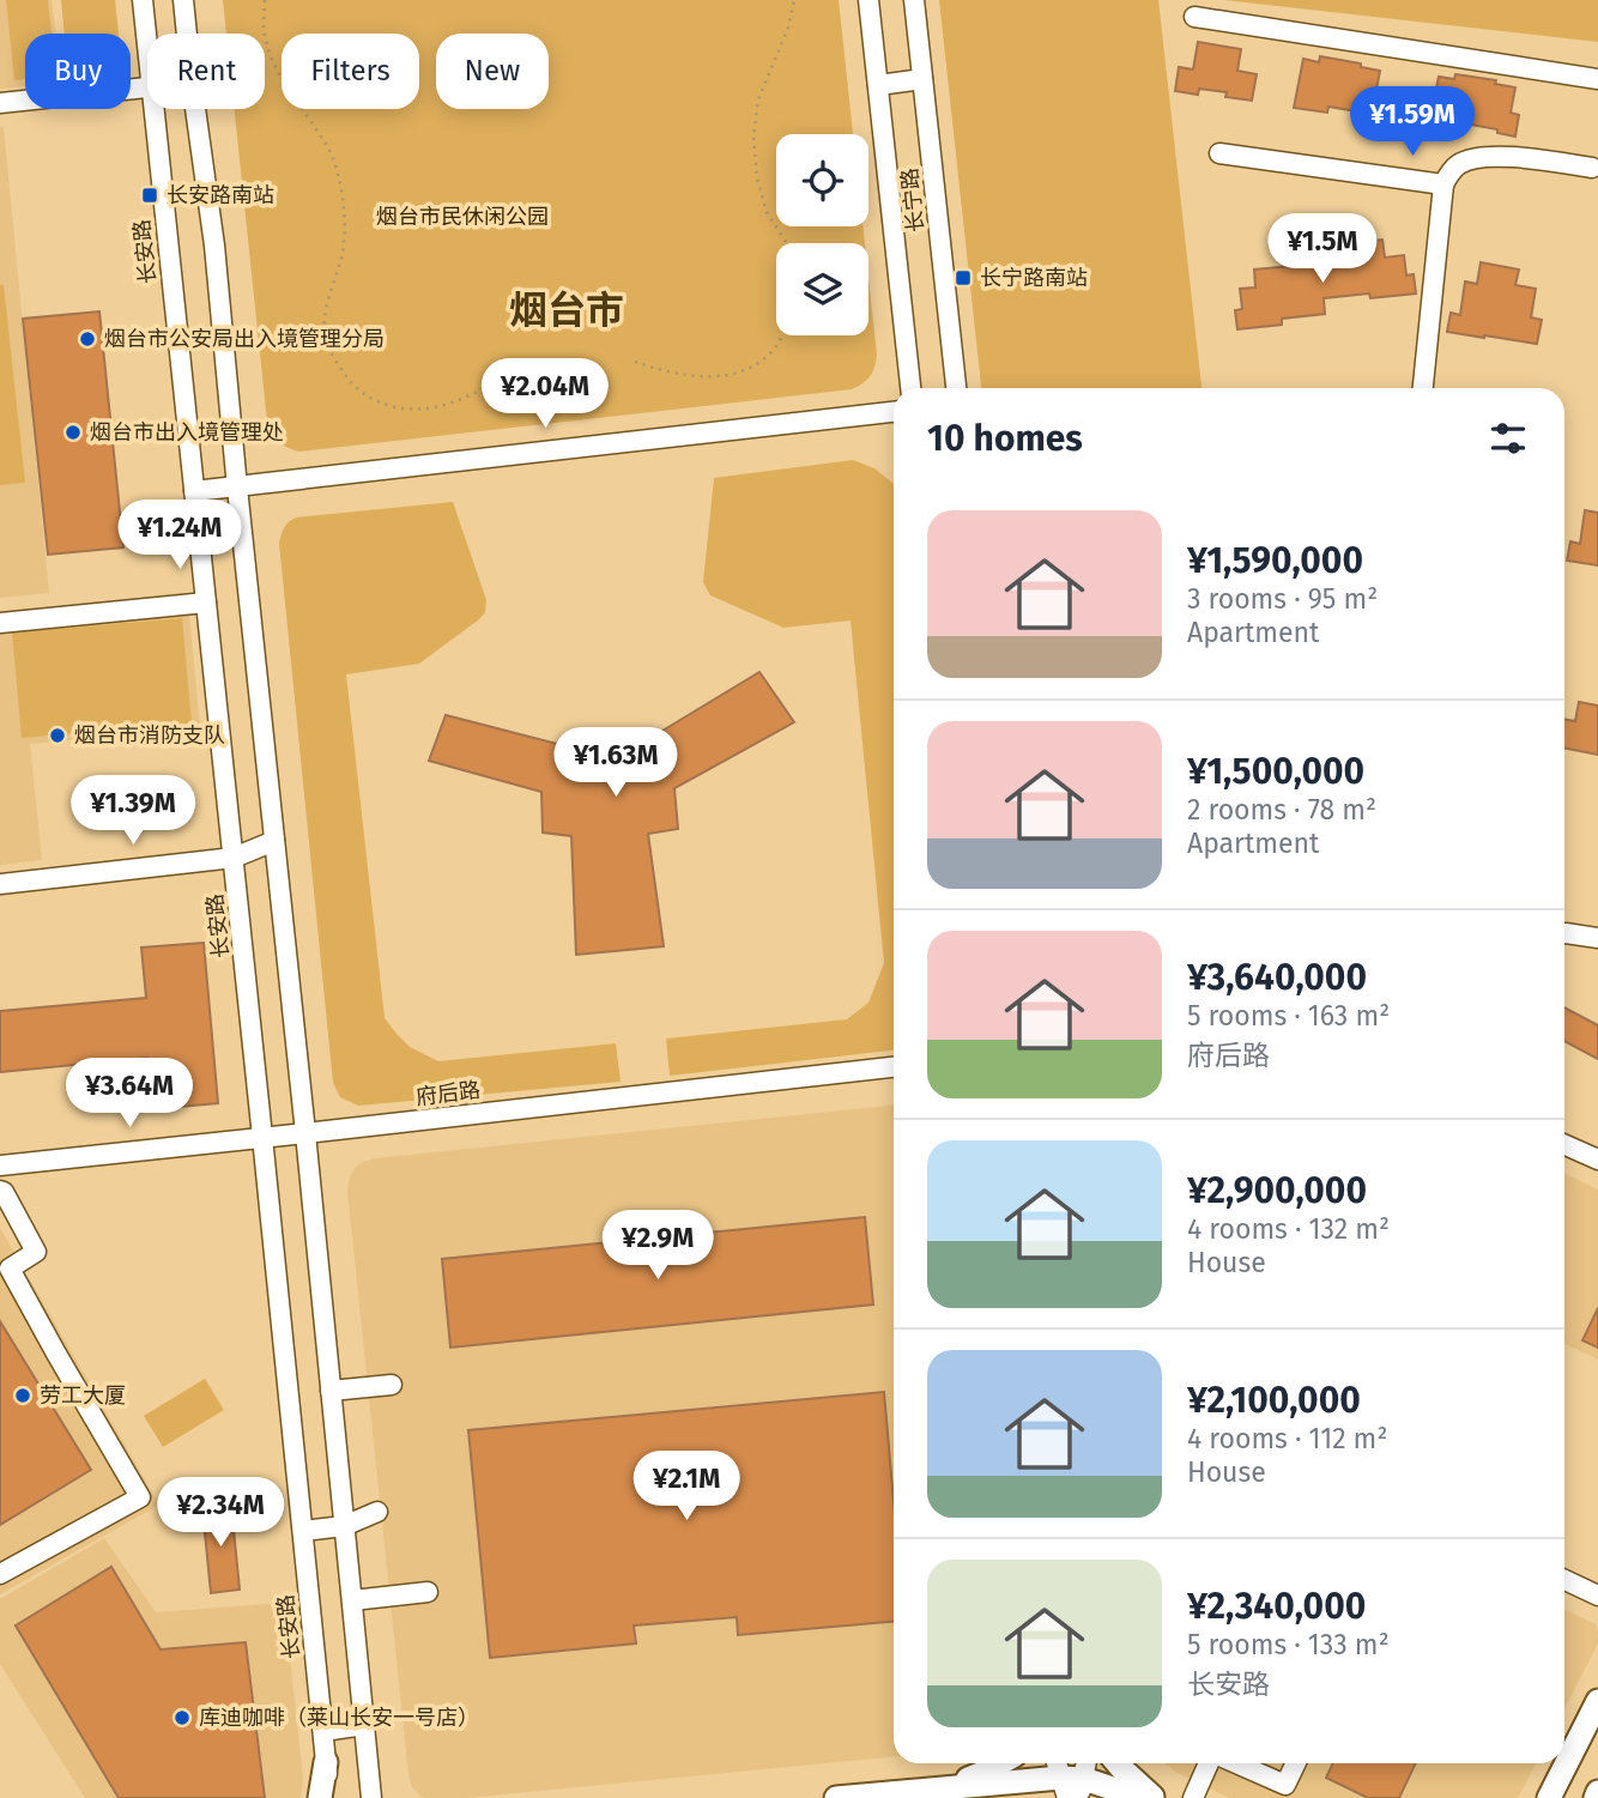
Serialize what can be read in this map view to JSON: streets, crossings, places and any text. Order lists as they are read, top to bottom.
{
  "streets": {
    "street": ["长宁路", "长安路", "府后路"]
  },
  "crossings": [
    ["长安路", "府后路"]
  ],
  "districts": ["烟台市"],
  "parks": ["烟台市民休闲公园"],
  "places": {
    "transit": ["长安路南站", "长宁路南站"],
    "other": [
      "烟台市公安局出入境管理分局",
      "烟台市出入境管理处",
      "烟台市消防支队",
      "劳工大厦",
      "库迪咖啡（莱山长安一号店）"
    ]
  },
  "page": {
    "chip": [
      "Buy",
      "Rent",
      "Filters",
      "New"
    ],
    "price": [
      "¥1.59M",
      "¥1.5M",
      "¥2.04M",
      "¥1.24M",
      "¥1.63M",
      "¥1.39M",
      "¥3.64M",
      "¥2.9M",
      "¥2.1M",
      "¥2.34M"
    ],
    "heading": "10 homes",
    "list": [
      {
        "name": "¥1,590,000",
        "note": "3 rooms · 95 m² · Apartment"
      },
      {
        "name": "¥1,500,000",
        "note": "2 rooms · 78 m² · Apartment"
      },
      {
        "name": "¥3,640,000",
        "note": "5 rooms · 163 m² · 府后路"
      },
      {
        "name": "¥2,900,000",
        "note": "4 rooms · 132 m² · House"
      },
      {
        "name": "¥2,100,000",
        "note": "4 rooms · 112 m² · House"
      },
      {
        "name": "¥2,340,000",
        "note": "5 rooms · 133 m² · 长安路"
      }
    ]
  }
}
